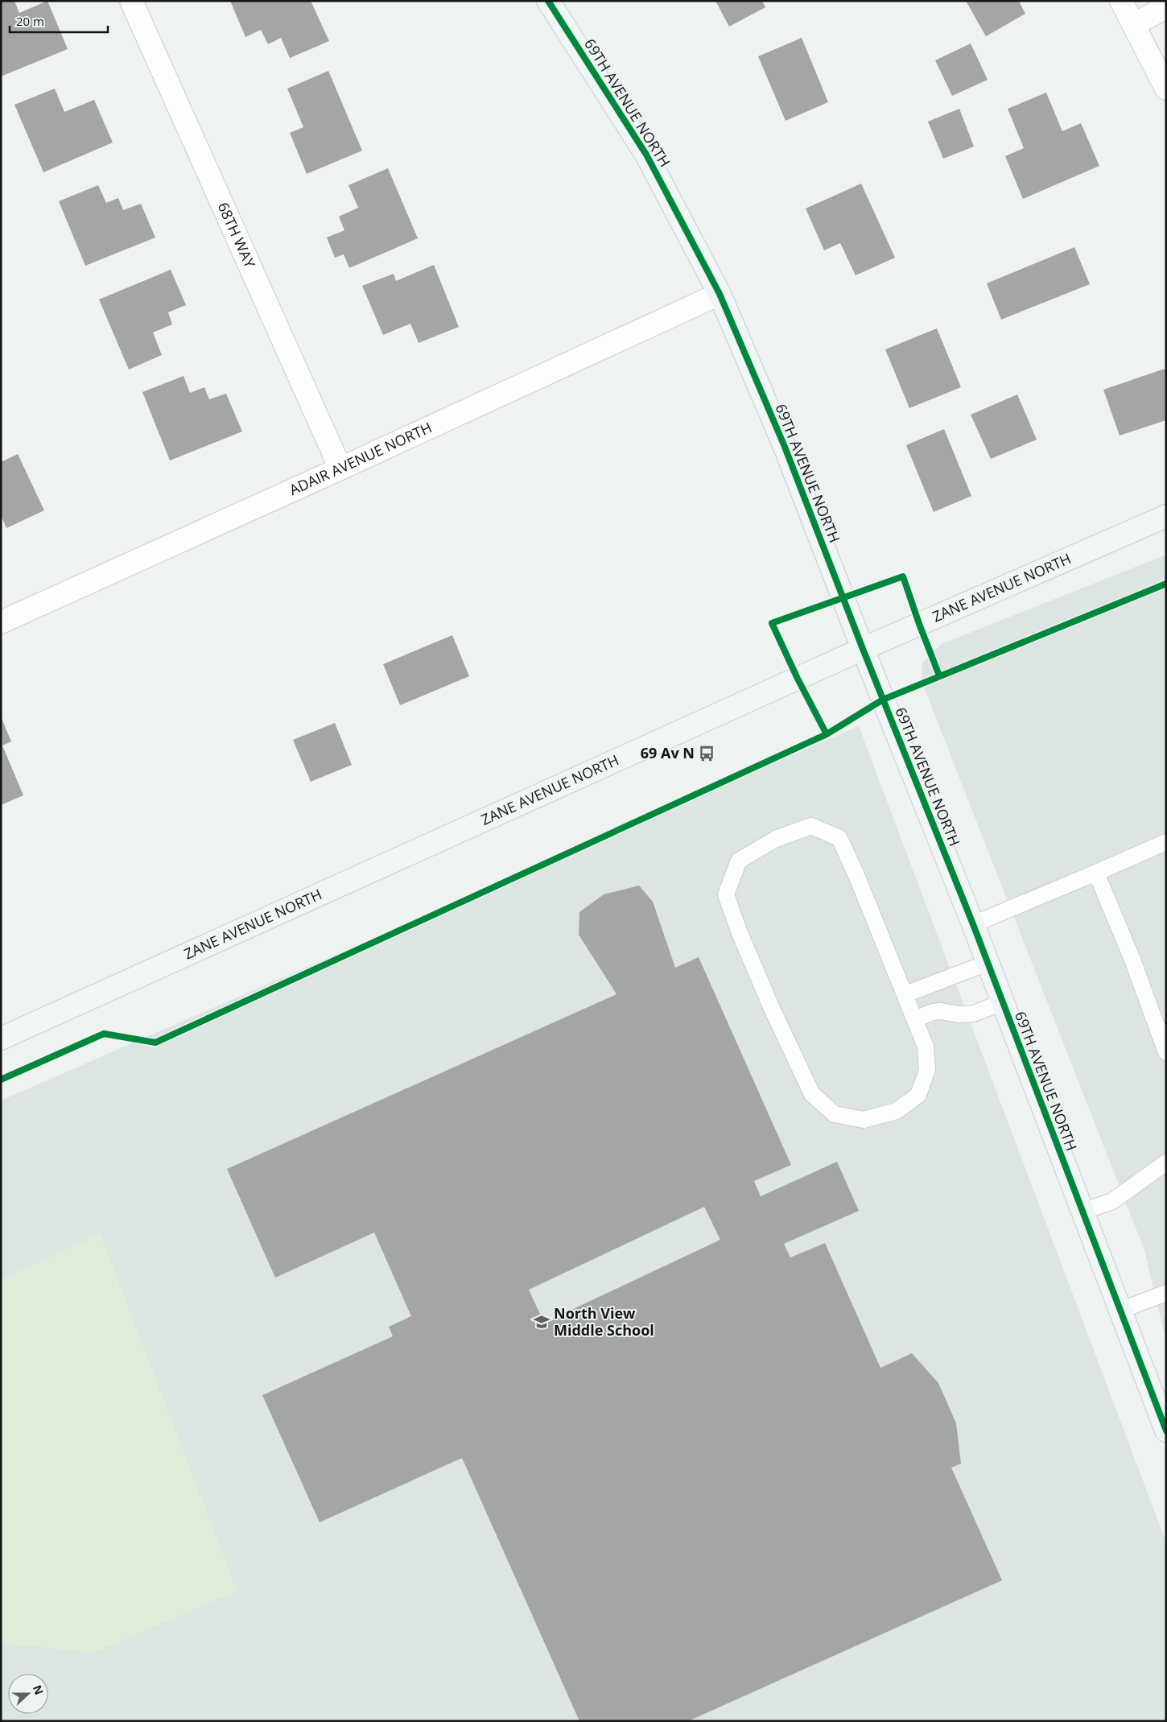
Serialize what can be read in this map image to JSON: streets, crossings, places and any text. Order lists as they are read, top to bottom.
{
  "streets": {
    "street": [
      "69TH AVENUE NORTH",
      "68TH WAY",
      "ADAIR AVENUE NORTH",
      "ZANE AVENUE NORTH"
    ]
  },
  "crossings": [
    ["69TH AVENUE NORTH", "ADAIR AVENUE NORTH"],
    ["69TH AVENUE NORTH", "ZANE AVENUE NORTH"],
    ["68TH WAY", "ADAIR AVENUE NORTH"]
  ],
  "places": {
    "bus stop": ["69 Av N"],
    "school or university": ["North View Middle School"]
  },
  "scale_bar": "20 m",
  "north": "right"
}
